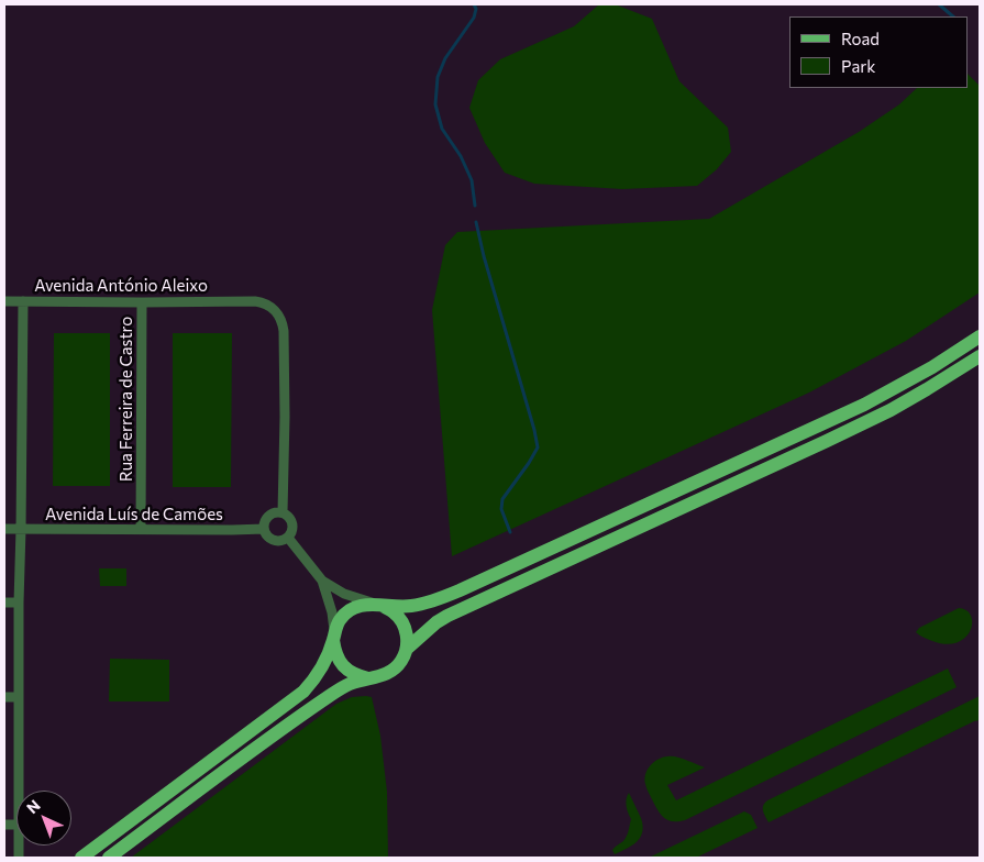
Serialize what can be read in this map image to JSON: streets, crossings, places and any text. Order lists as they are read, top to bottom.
{
  "streets": {
    "street": ["Avenida António Aleixo", "Rua Ferreira de Castro", "Avenida Luís de Camões"]
  },
  "crossings": [
    ["Avenida António Aleixo", "Rua Ferreira de Castro"],
    ["Avenida António Aleixo", "Avenida Luís de Camões"],
    ["Rua Ferreira de Castro", "Avenida Luís de Camões"]
  ],
  "legend": ["Road", "Park"],
  "north": "top left"
}
